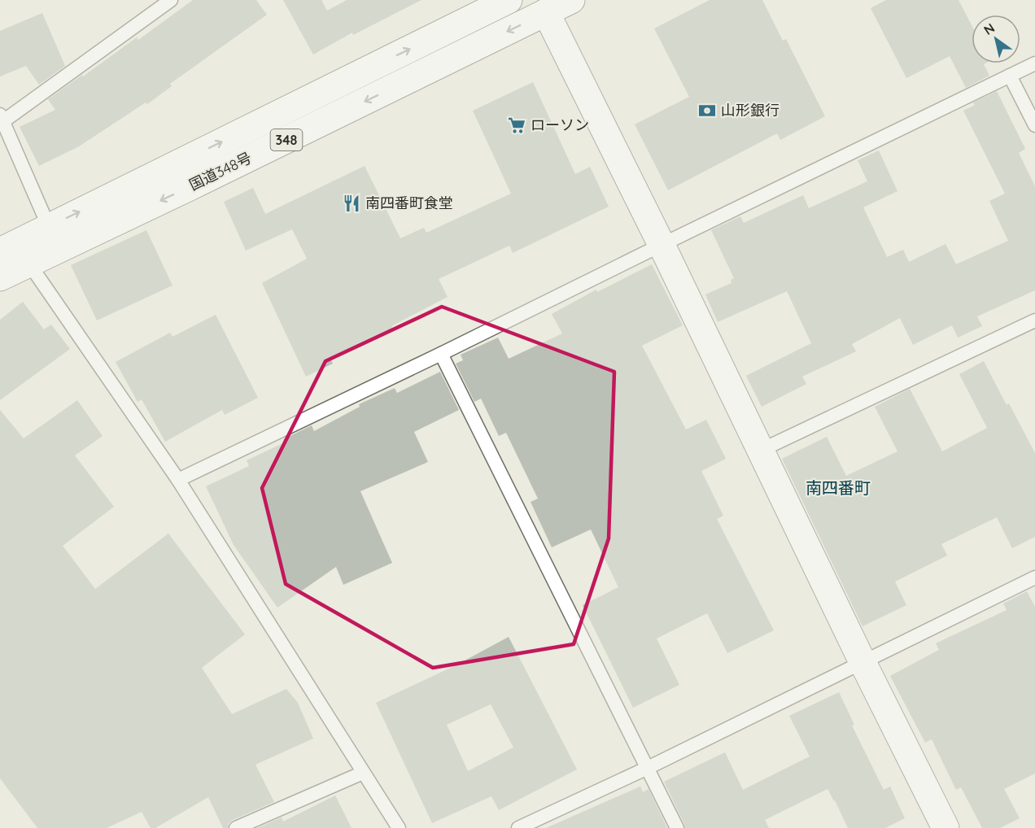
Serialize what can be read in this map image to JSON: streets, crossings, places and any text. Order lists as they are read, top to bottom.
{
  "streets": {
    "main road": ["348", "国道348号"]
  },
  "districts": ["南四番町"],
  "places": {
    "bank": ["山形銀行"],
    "supermarket": ["ローソン"],
    "restaurant": ["南四番町食堂"]
  },
  "north": "top left"
}
